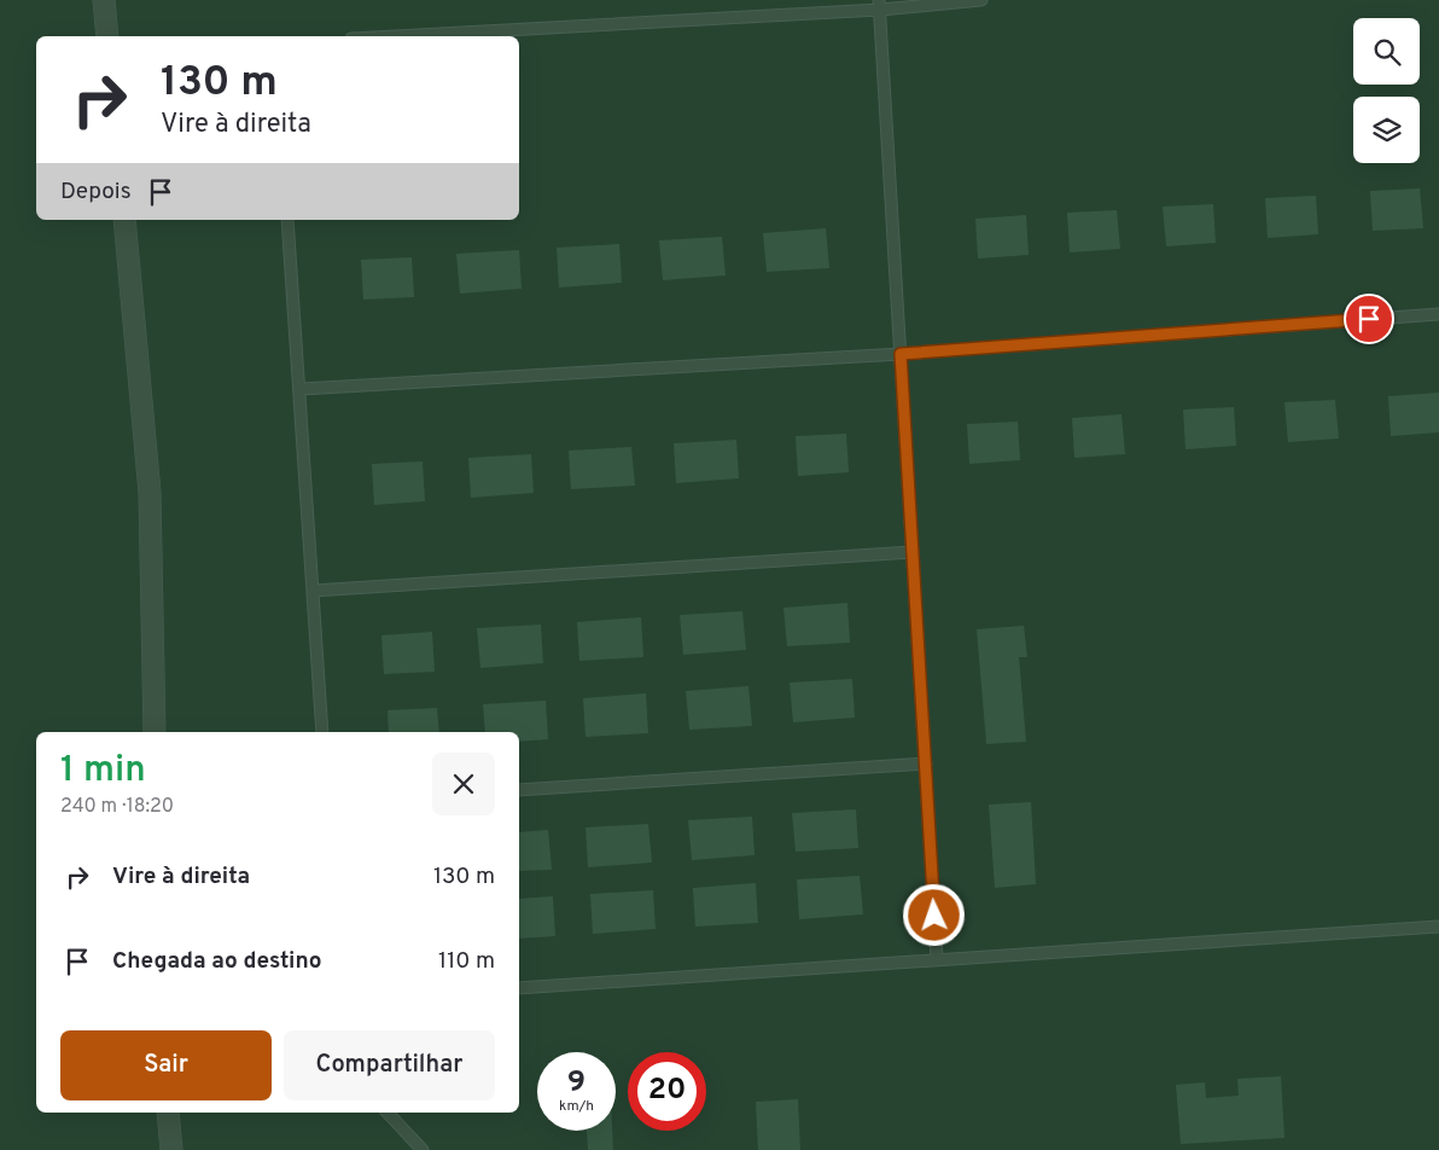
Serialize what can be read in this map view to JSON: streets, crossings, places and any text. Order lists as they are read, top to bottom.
{
  "page": {
    "turn": ["130 m", "Vire à direita"],
    "then": "Depois",
    "heading": ["1 min", "240 m · 18:20"],
    "list": [
      {
        "name": "Vire à direita",
        "value": "130 m"
      },
      {
        "name": "Chegada ao destino",
        "value": "110 m"
      }
    ],
    "buttons": ["Sair", "Compartilhar"],
    "speed": "9 km/h",
    "limit": "20"
  }
}
